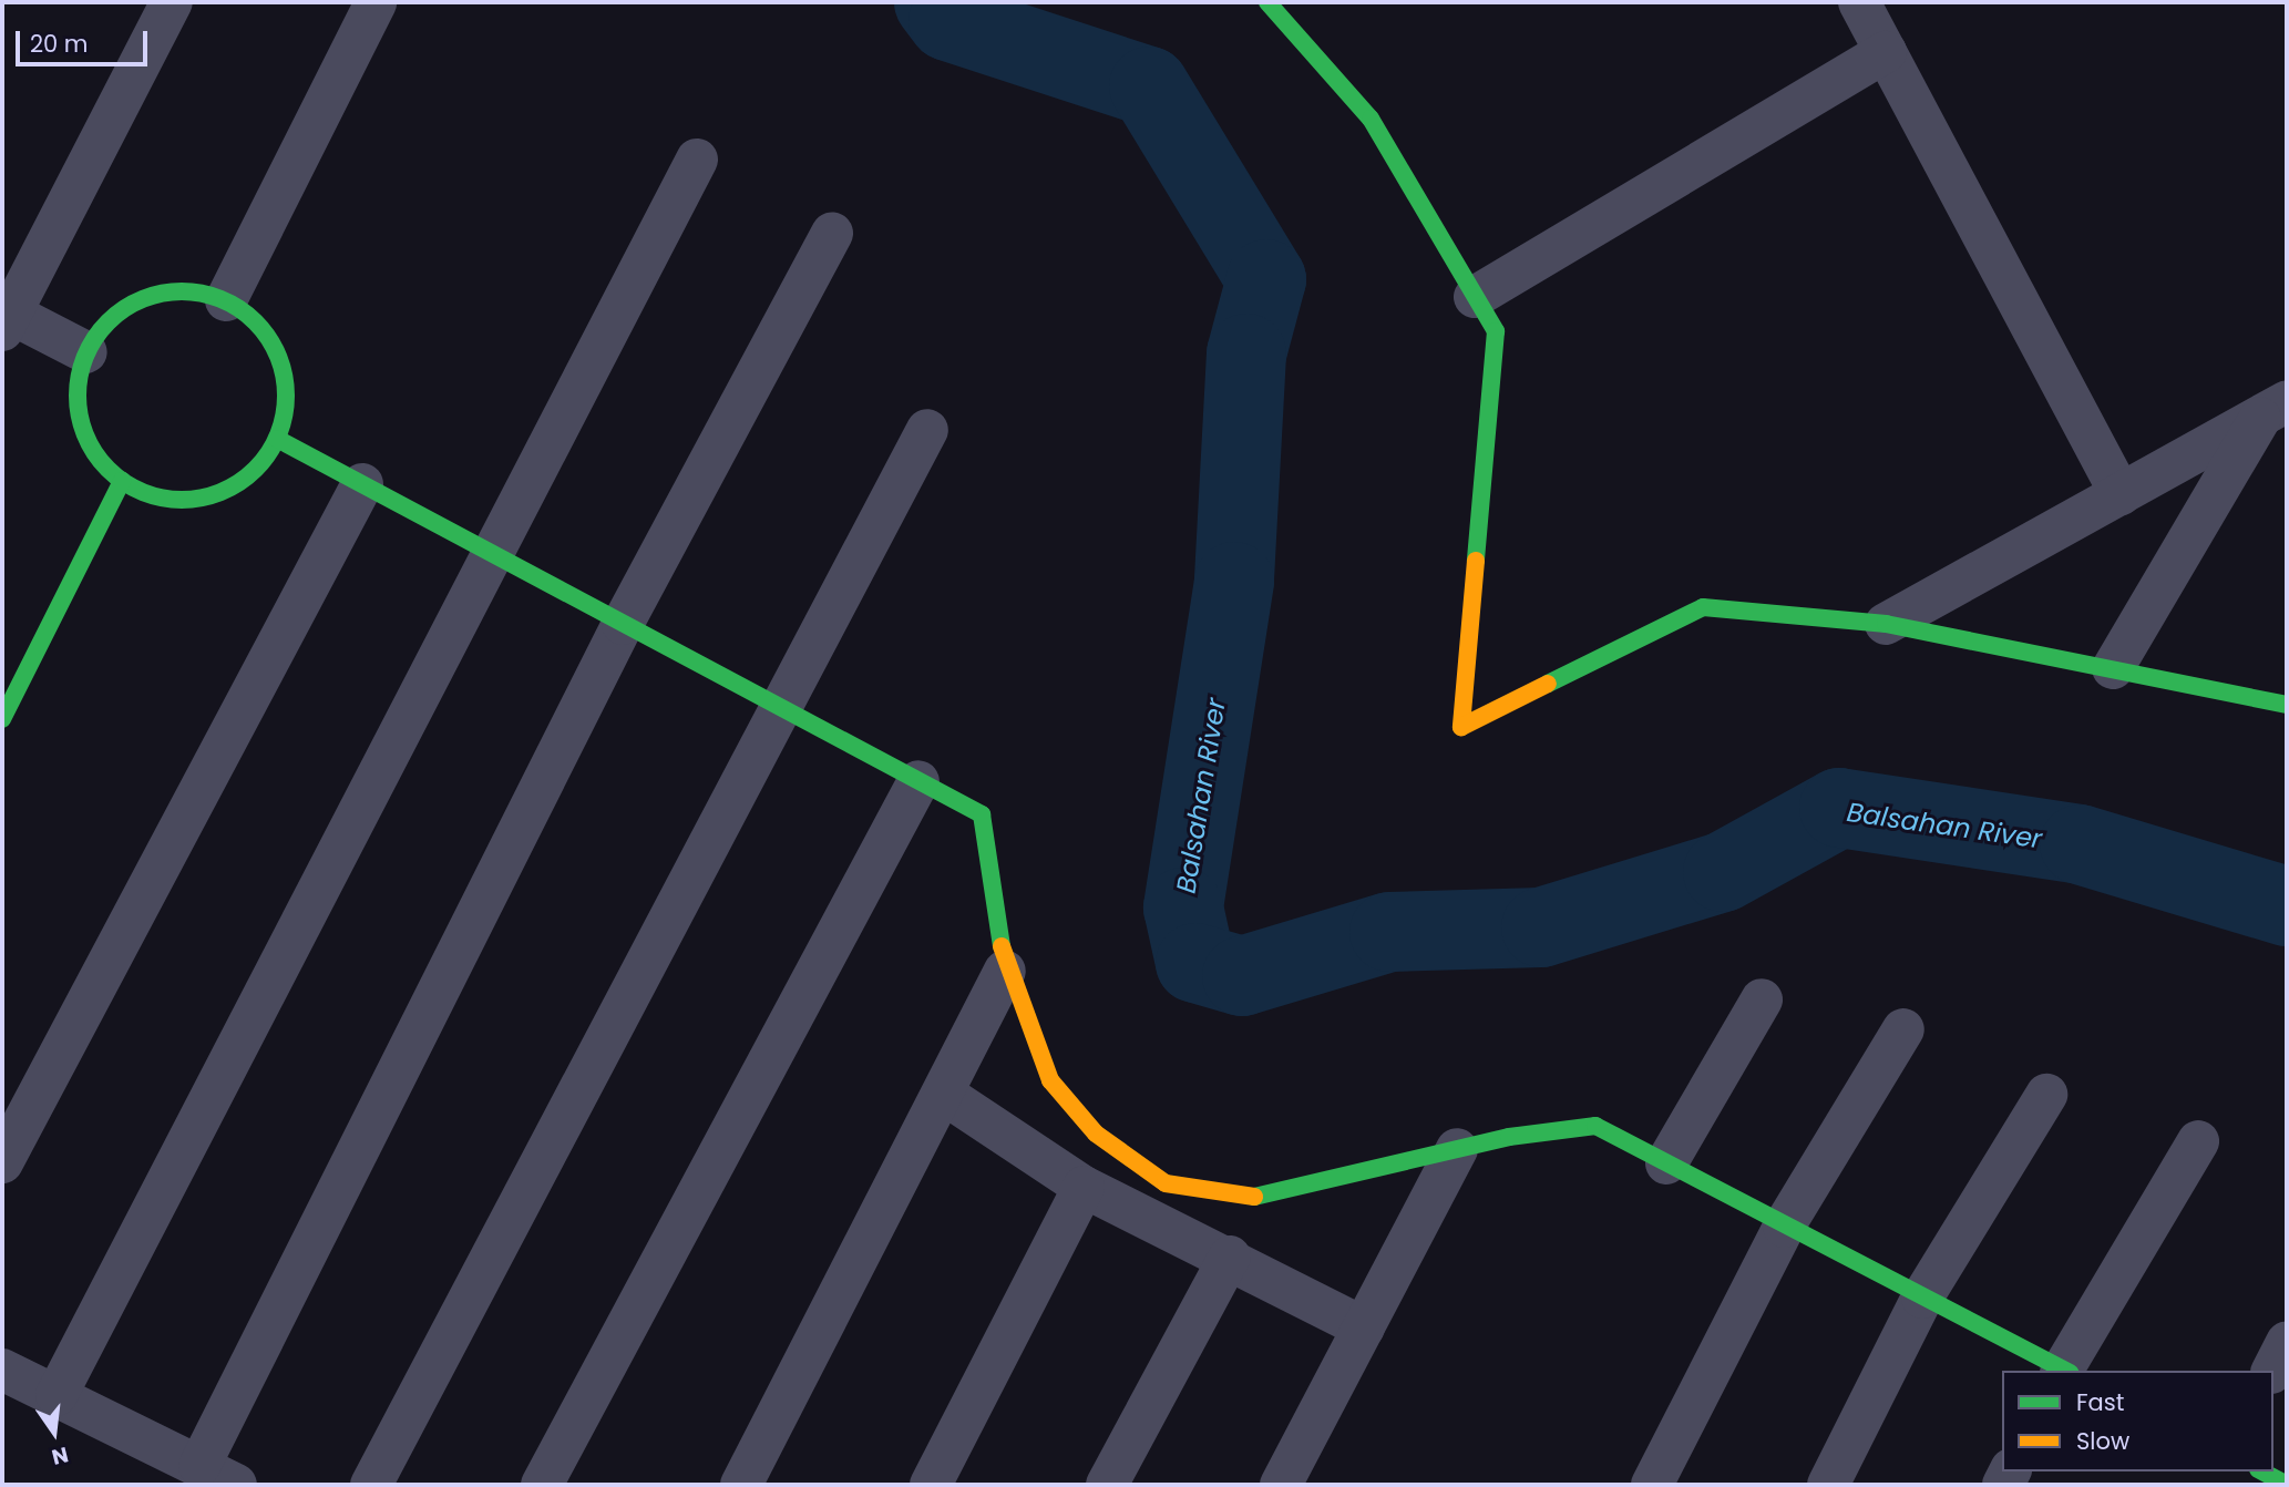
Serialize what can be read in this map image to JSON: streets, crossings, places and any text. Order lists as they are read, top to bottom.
{
  "water": ["Balsahan River"],
  "legend": ["Fast", "Slow"],
  "scale_bar": "20 m",
  "north": "bottom"
}
